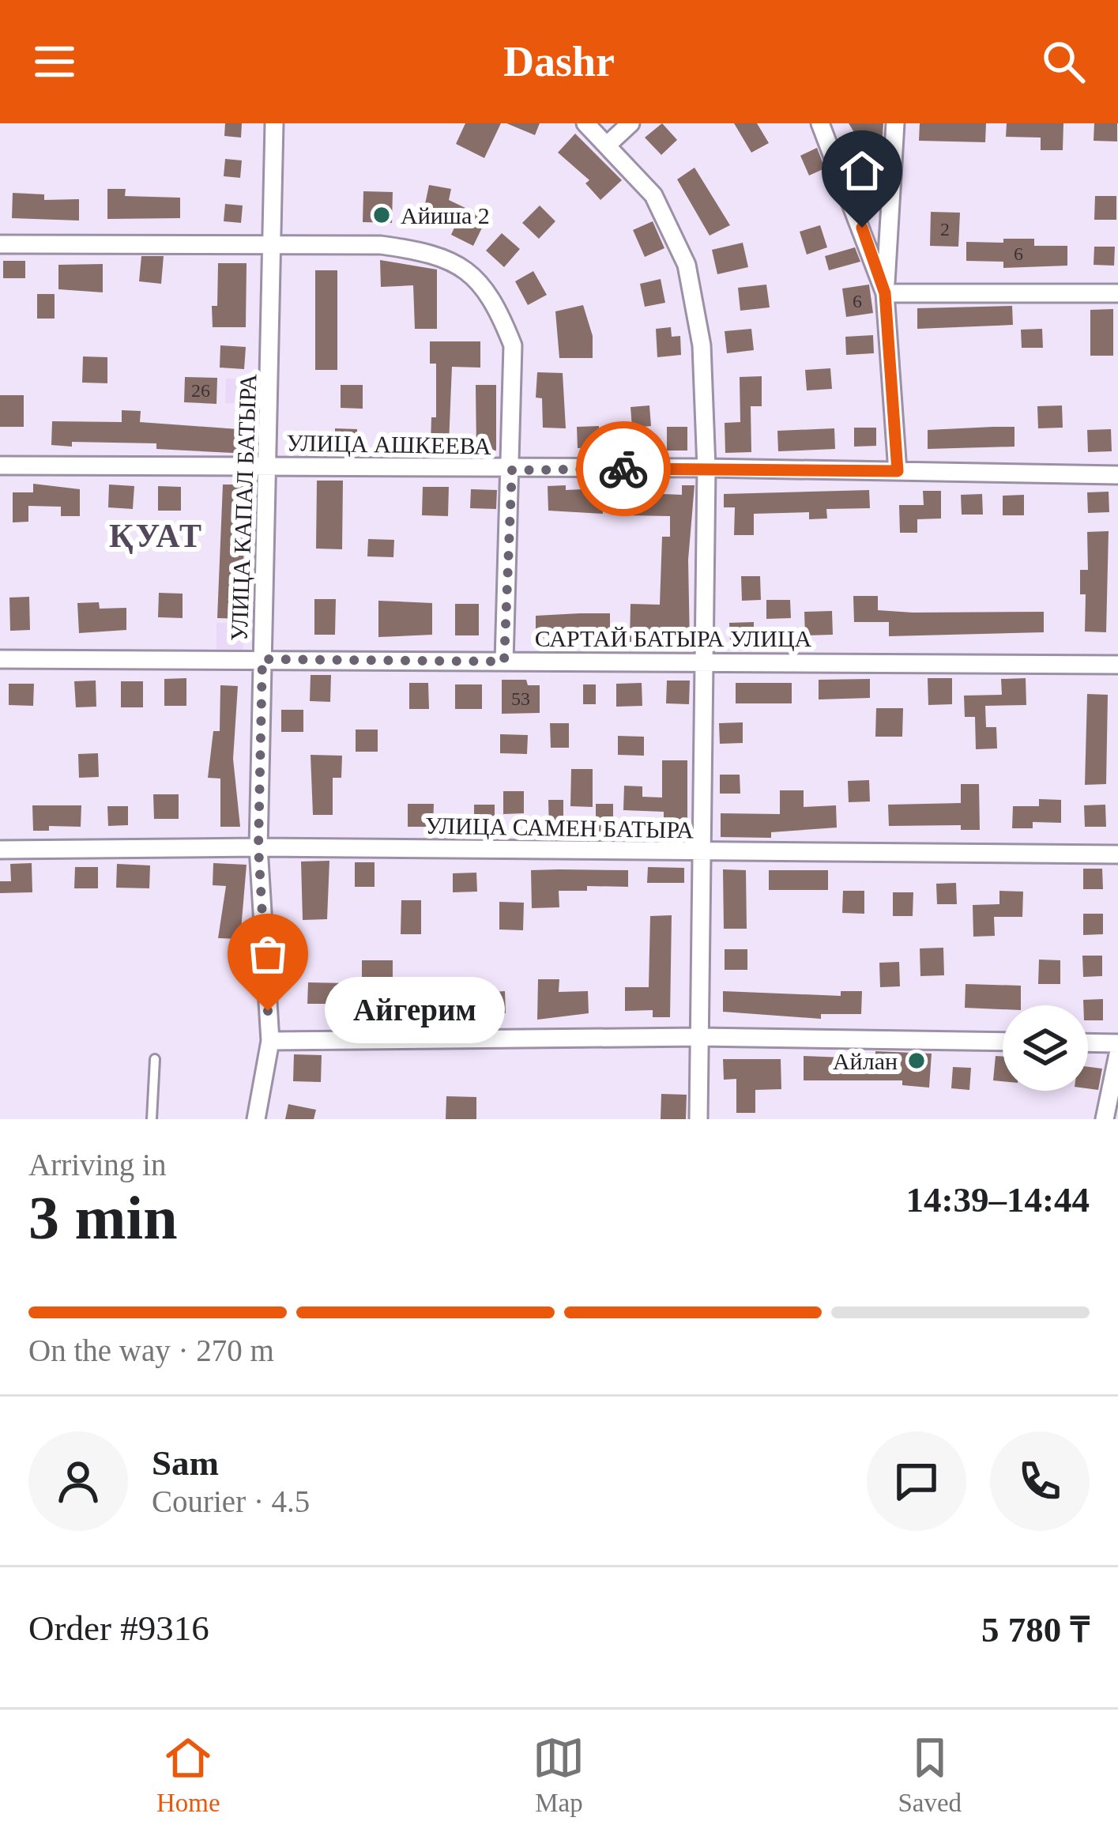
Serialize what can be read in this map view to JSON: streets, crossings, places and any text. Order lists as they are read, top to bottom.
{
  "streets": {
    "street": [
      "УЛИЦА АШКЕЕВА",
      "УЛИЦА КАПАЛ БАТЫРА",
      "САРТАЙ БАТЫРА УЛИЦА",
      "УЛИЦА САМЕН БАТЫРА"
    ]
  },
  "crossings": [
    ["УЛИЦА АШКЕЕВА", "УЛИЦА КАПАЛ БАТЫРА"],
    ["УЛИЦА КАПАЛ БАТЫРА", "САРТАЙ БАТЫРА УЛИЦА"],
    ["УЛИЦА КАПАЛ БАТЫРА", "УЛИЦА САМЕН БАТЫРА"]
  ],
  "districts": ["ҚУАТ"],
  "places": ["Айиша 2", "Айгерим", "Айлан"],
  "house_numbers": [
    "2",
    "6",
    "6",
    "26",
    "53"
  ],
  "page": {
    "header": "Dashr",
    "bubble": "Айгерим",
    "heading": ["3 min", "Arriving in", "14:39–14:44"],
    "panel": [
      "Sam",
      "Courier · 4.5",
      "Order #9316",
      "5 780 ₸"
    ],
    "bar": "On the way · 270 m",
    "tabs": ["Home", "Map", "Saved"]
  }
}
